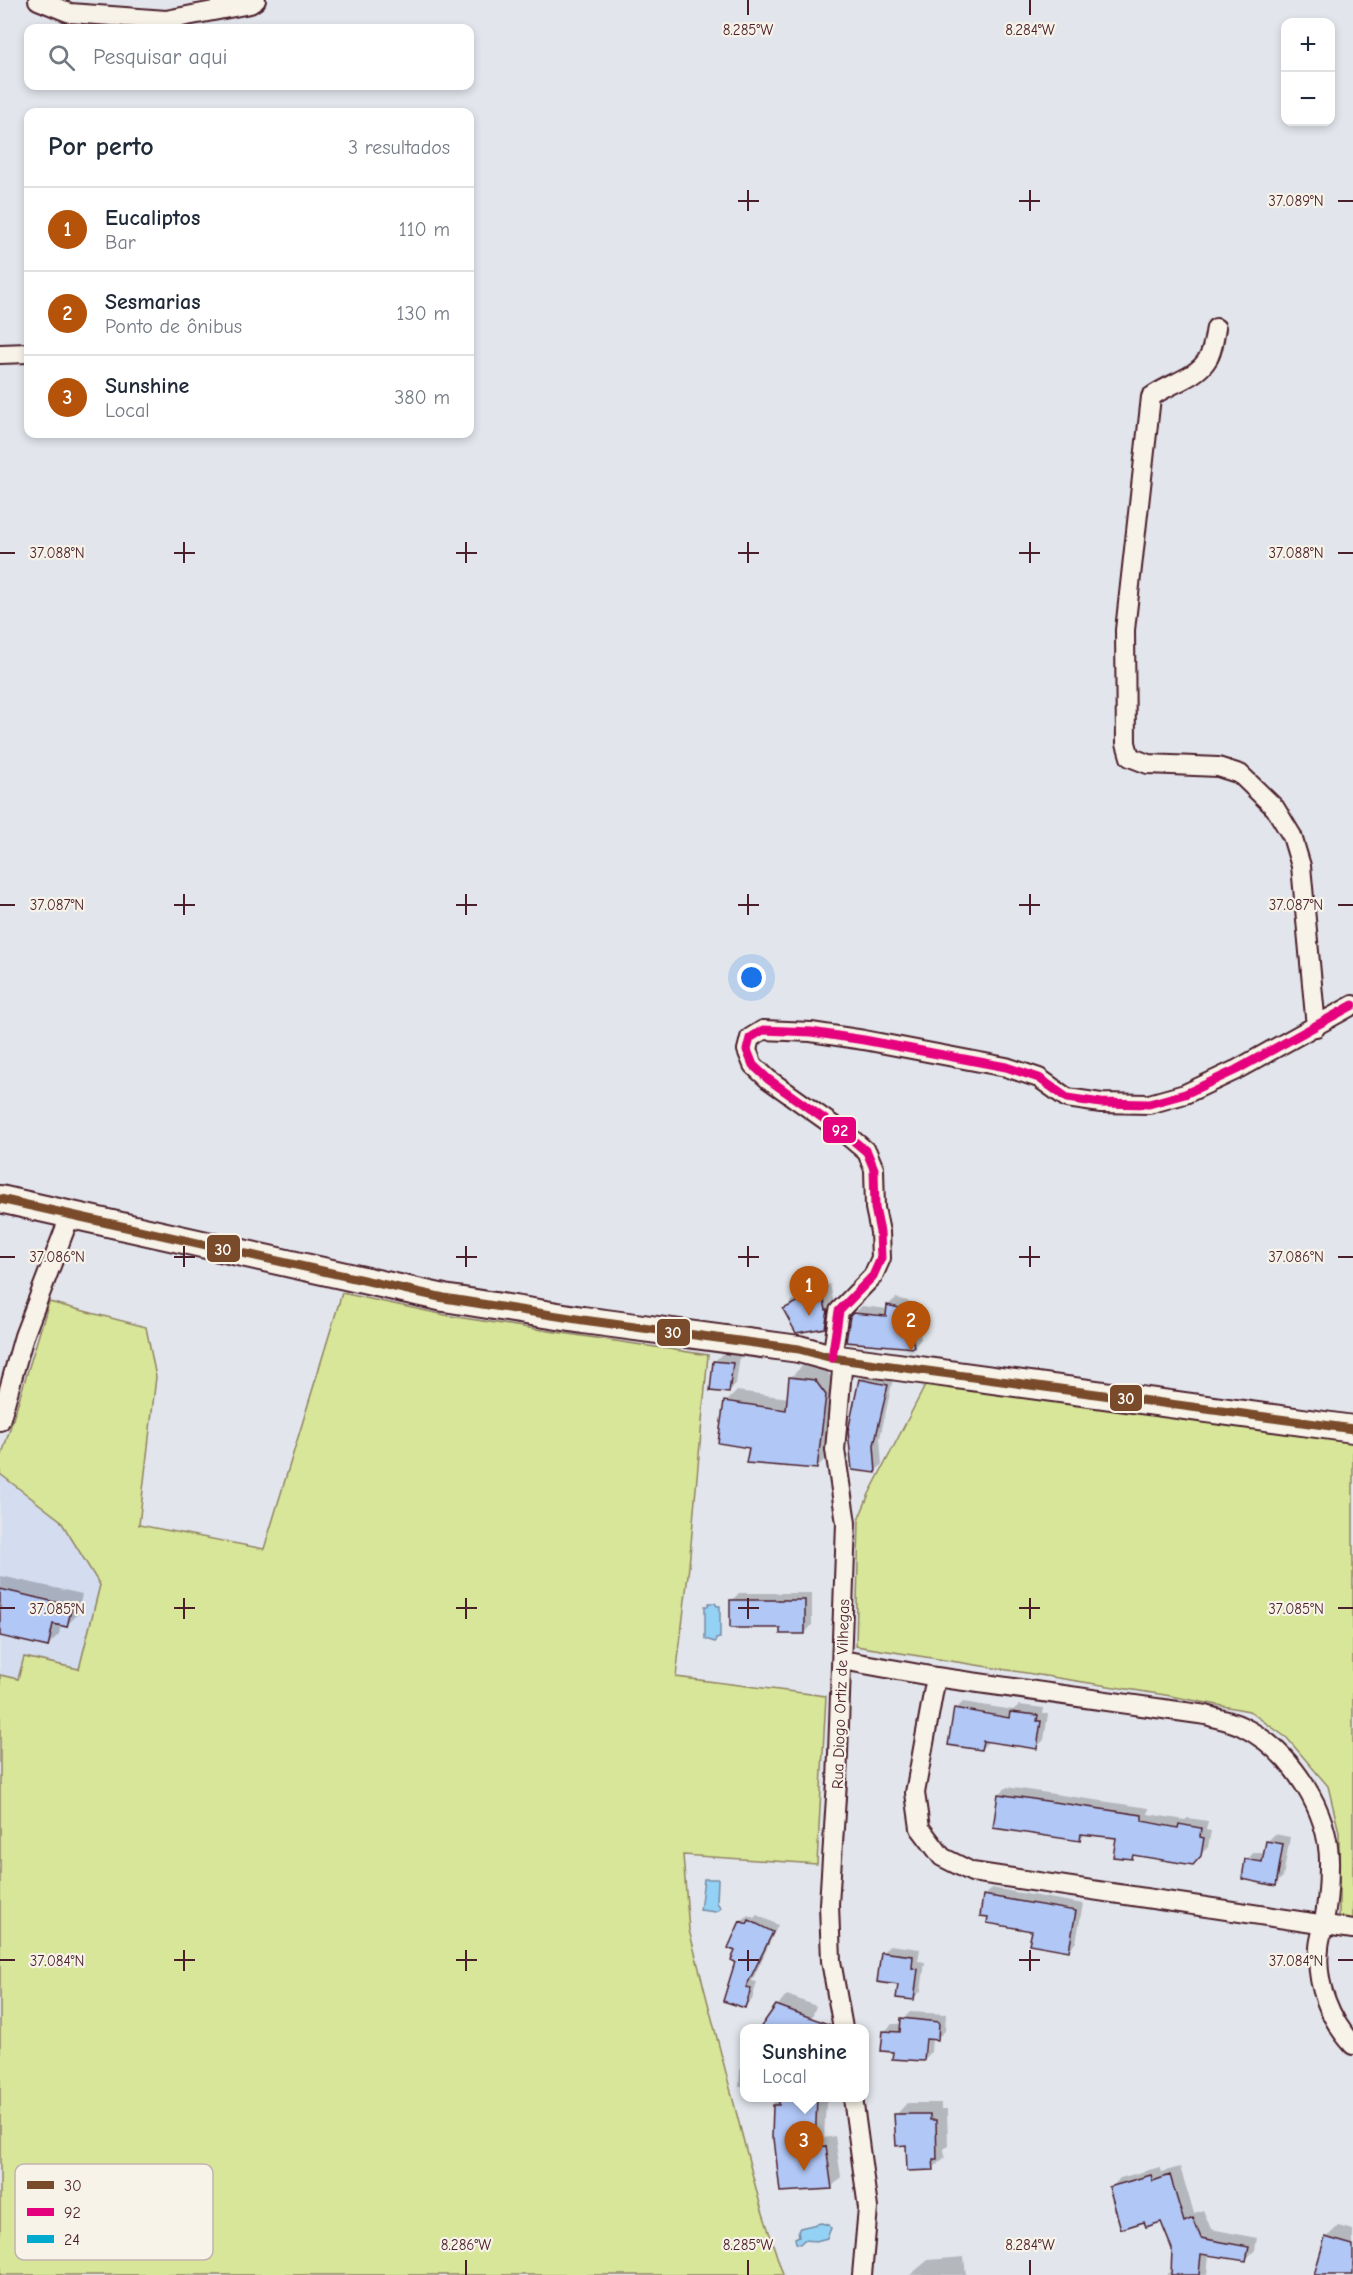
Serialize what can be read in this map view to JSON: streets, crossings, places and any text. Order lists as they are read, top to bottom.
{
  "streets": {
    "street": ["Rua Diogo Ortiz de Vilhegas"]
  },
  "lines": ["transit line 92", "transit line 30"],
  "legend": ["30", "92", "24"],
  "page": {
    "map_buttons": ["+", "−"],
    "search": "Pesquisar aqui",
    "heading": ["Por perto", "3 resultados"],
    "list": [
      {
        "mark": "1",
        "name": "Eucaliptos",
        "note": "Bar",
        "value": "110 m"
      },
      {
        "mark": "2",
        "name": "Sesmarias",
        "note": "Ponto de ônibus",
        "value": "130 m"
      },
      {
        "mark": "3",
        "name": "Sunshine",
        "note": "Local",
        "value": "380 m"
      }
    ],
    "pins": ["1", "2", "3"],
    "popup": ["Sunshine", "Local"]
  },
  "coordinates": [
    "8.285°W",
    "8.284°W",
    "37.089°N",
    "37.088°N",
    "37.087°N",
    "37.086°N",
    "37.085°N",
    "37.084°N",
    "8.286°W"
  ]
}
